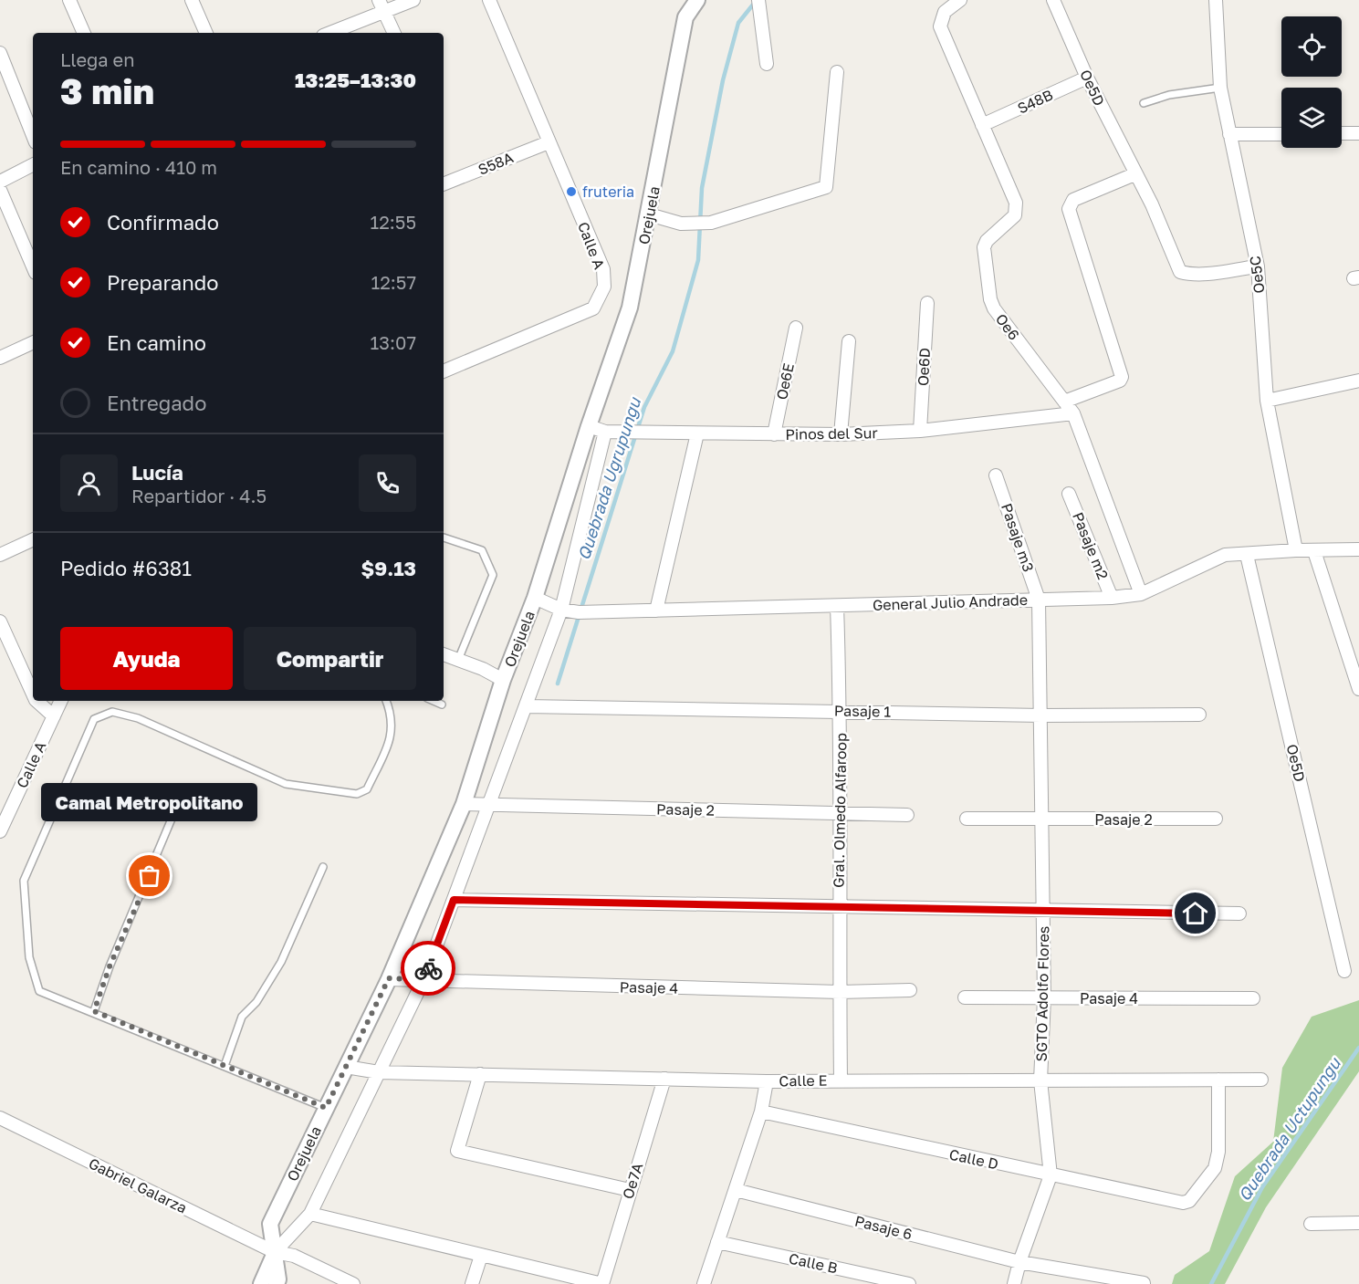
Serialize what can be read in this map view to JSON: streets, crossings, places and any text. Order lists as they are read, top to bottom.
{
  "streets": {
    "street": [
      "Oe5D",
      "S48B",
      "S58A",
      "Orejuela",
      "Calle A",
      "Oe5C",
      "Oe6",
      "Oe6D",
      "Oe6E",
      "Pinos del Sur",
      "Pasaje m3",
      "Pasaje m2",
      "General Julio Andrade",
      "Pasaje 1",
      "Pasaje 2",
      "Gral. Olmedo Alfaroop",
      "Pasaje 4",
      "SGTO Adolfo Flores",
      "Calle E",
      "Calle D",
      "Oe7A",
      "Gabriel Galarza",
      "Pasaje 6",
      "Calle B"
    ]
  },
  "crossings": [
    ["Oe5D", "S48B"],
    ["Oe5D", "Oe5C"],
    ["Oe5D", "General Julio Andrade"],
    ["S48B", "Oe6"],
    ["S58A", "Calle A"],
    ["Orejuela", "Pinos del Sur"],
    ["Orejuela", "General Julio Andrade"],
    ["Orejuela", "Pasaje 2"],
    ["Orejuela", "Pasaje 4"],
    ["Orejuela", "Calle E"],
    ["Orejuela", "Gabriel Galarza"],
    ["Oe5C", "General Julio Andrade"],
    ["Oe6", "Pinos del Sur"],
    ["Oe6", "General Julio Andrade"],
    ["Oe6D", "Pinos del Sur"],
    ["Oe6E", "Pinos del Sur"],
    ["Pasaje m3", "General Julio Andrade"],
    ["Pasaje m3", "SGTO Adolfo Flores"],
    ["Pasaje m2", "General Julio Andrade"],
    ["General Julio Andrade", "Gral. Olmedo Alfaroop"],
    ["General Julio Andrade", "SGTO Adolfo Flores"],
    ["Pasaje 1", "Gral. Olmedo Alfaroop"],
    ["Pasaje 1", "SGTO Adolfo Flores"],
    ["Pasaje 2", "Gral. Olmedo Alfaroop"],
    ["Pasaje 2", "SGTO Adolfo Flores"],
    ["Gral. Olmedo Alfaroop", "Pasaje 4"],
    ["Gral. Olmedo Alfaroop", "Calle E"],
    ["Pasaje 4", "SGTO Adolfo Flores"],
    ["SGTO Adolfo Flores", "Calle E"],
    ["SGTO Adolfo Flores", "Calle D"],
    ["SGTO Adolfo Flores", "Pasaje 6"],
    ["Calle E", "Calle D"],
    ["Calle E", "Oe7A"]
  ],
  "water": ["Quebrada Ugrupungu", "Quebrada Uctupungu"],
  "places": ["fruteria", "Camal Metropolitano"],
  "page": {
    "heading": ["3 min", "Llega en", "13:25–13:30"],
    "panel": [
      "Lucía",
      "Repartidor · 4.5",
      "Pedido #6381",
      "$9.13"
    ],
    "bar": "En camino · 410 m",
    "list": [
      ["Confirmado", "12:55"],
      ["Preparando", "12:57"],
      ["En camino", "13:07"],
      "Entregado"
    ],
    "buttons": ["Ayuda", "Compartir"],
    "bubble": "Camal Metropolitano"
  }
}
